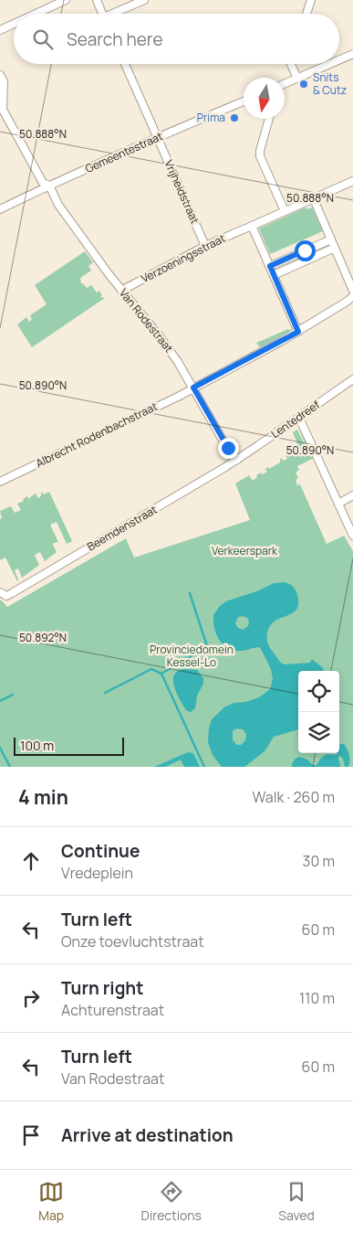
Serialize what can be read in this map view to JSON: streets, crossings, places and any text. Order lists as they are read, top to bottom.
{
  "streets": {
    "street": [
      "Gemeentestraat",
      "Vrijheidstraat",
      "Verzoeningsstraat",
      "Van Rodestraat",
      "Lentedreef",
      "Albrecht Rodenbachstraat",
      "Beemdenstraat"
    ]
  },
  "crossings": [
    ["Gemeentestraat", "Vrijheidstraat"],
    ["Gemeentestraat", "Van Rodestraat"],
    ["Vrijheidstraat", "Verzoeningsstraat"],
    ["Verzoeningsstraat", "Van Rodestraat"],
    ["Van Rodestraat", "Lentedreef"],
    ["Van Rodestraat", "Albrecht Rodenbachstraat"],
    ["Van Rodestraat", "Beemdenstraat"],
    ["Lentedreef", "Beemdenstraat"]
  ],
  "parks": ["Verkeerspark", "Provinciedomein Kessel-Lo"],
  "places": ["Snits & Cutz", "Prima"],
  "scale_bar": "100 m",
  "north": "bottom",
  "page": {
    "search": "Search here",
    "scale": "100 m",
    "heading": ["4 min", "Walk · 260 m"],
    "list": [
      ["Continue", "Vredeplein", "30 m"],
      ["Turn left", "Onze toevluchtstraat", "60 m"],
      ["Turn right", "Achturenstraat", "110 m"],
      ["Turn left", "Van Rodestraat", "60 m"],
      "Arrive at destination"
    ],
    "nav": ["Map", "Directions", "Saved"]
  },
  "coordinates": ["50.888°N", "50.890°N", "50.892°N"]
}
